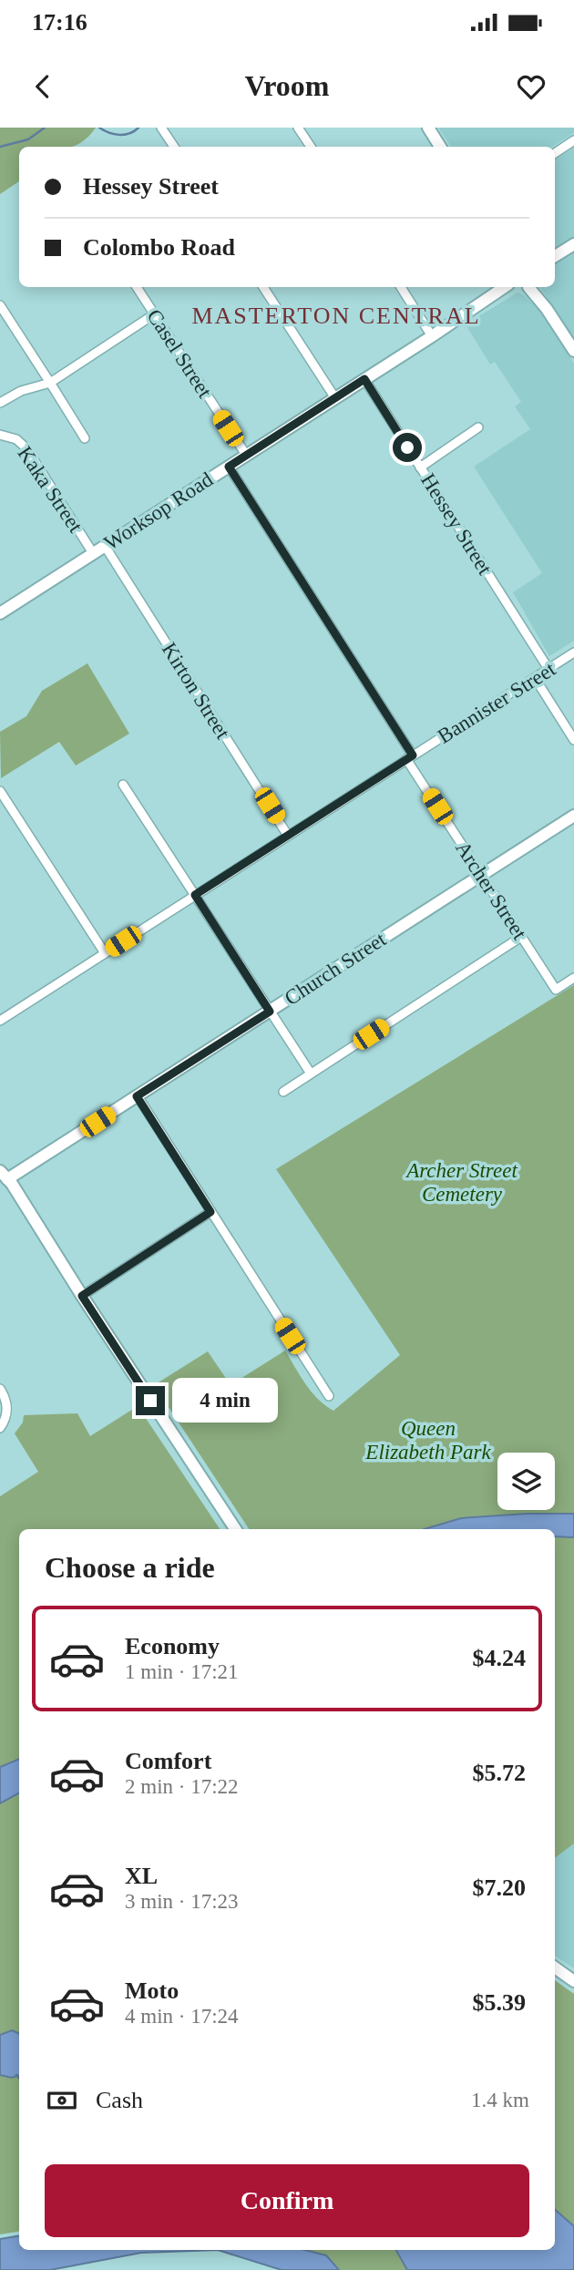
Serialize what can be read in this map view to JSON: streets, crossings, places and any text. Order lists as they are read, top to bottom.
{
  "streets": {
    "street": [
      "Casel Street",
      "Kaka Street",
      "Worksop Road",
      "Hessey Street",
      "Kirton Street",
      "Bannister Street",
      "Archer Street",
      "Church Street"
    ]
  },
  "crossings": [
    ["Casel Street", "Worksop Road"],
    ["Kaka Street", "Worksop Road"],
    ["Worksop Road", "Hessey Street"],
    ["Worksop Road", "Kirton Street"],
    ["Worksop Road", "Archer Street"],
    ["Hessey Street", "Bannister Street"],
    ["Kirton Street", "Bannister Street"],
    ["Bannister Street", "Archer Street"],
    ["Archer Street", "Church Street"]
  ],
  "districts": ["MASTERTON CENTRAL"],
  "parks": ["Archer Street Cemetery", "Queen Elizabeth Park"],
  "page": {
    "status": "17:16",
    "header": "Vroom",
    "banner": ["Hessey Street", "Colombo Road"],
    "bubble": "4 min",
    "heading": "Choose a ride",
    "list": [
      {
        "name": "Economy",
        "note": "1 min · 17:21",
        "value": "$4.24"
      },
      {
        "name": "Comfort",
        "note": "2 min · 17:22",
        "value": "$5.72"
      },
      {
        "name": "XL",
        "note": "3 min · 17:23",
        "value": "$7.20"
      },
      {
        "name": "Moto",
        "note": "4 min · 17:24",
        "value": "$5.39"
      }
    ],
    "pay": ["Cash", "1.4 km"],
    "buttons": "Confirm"
  }
}
